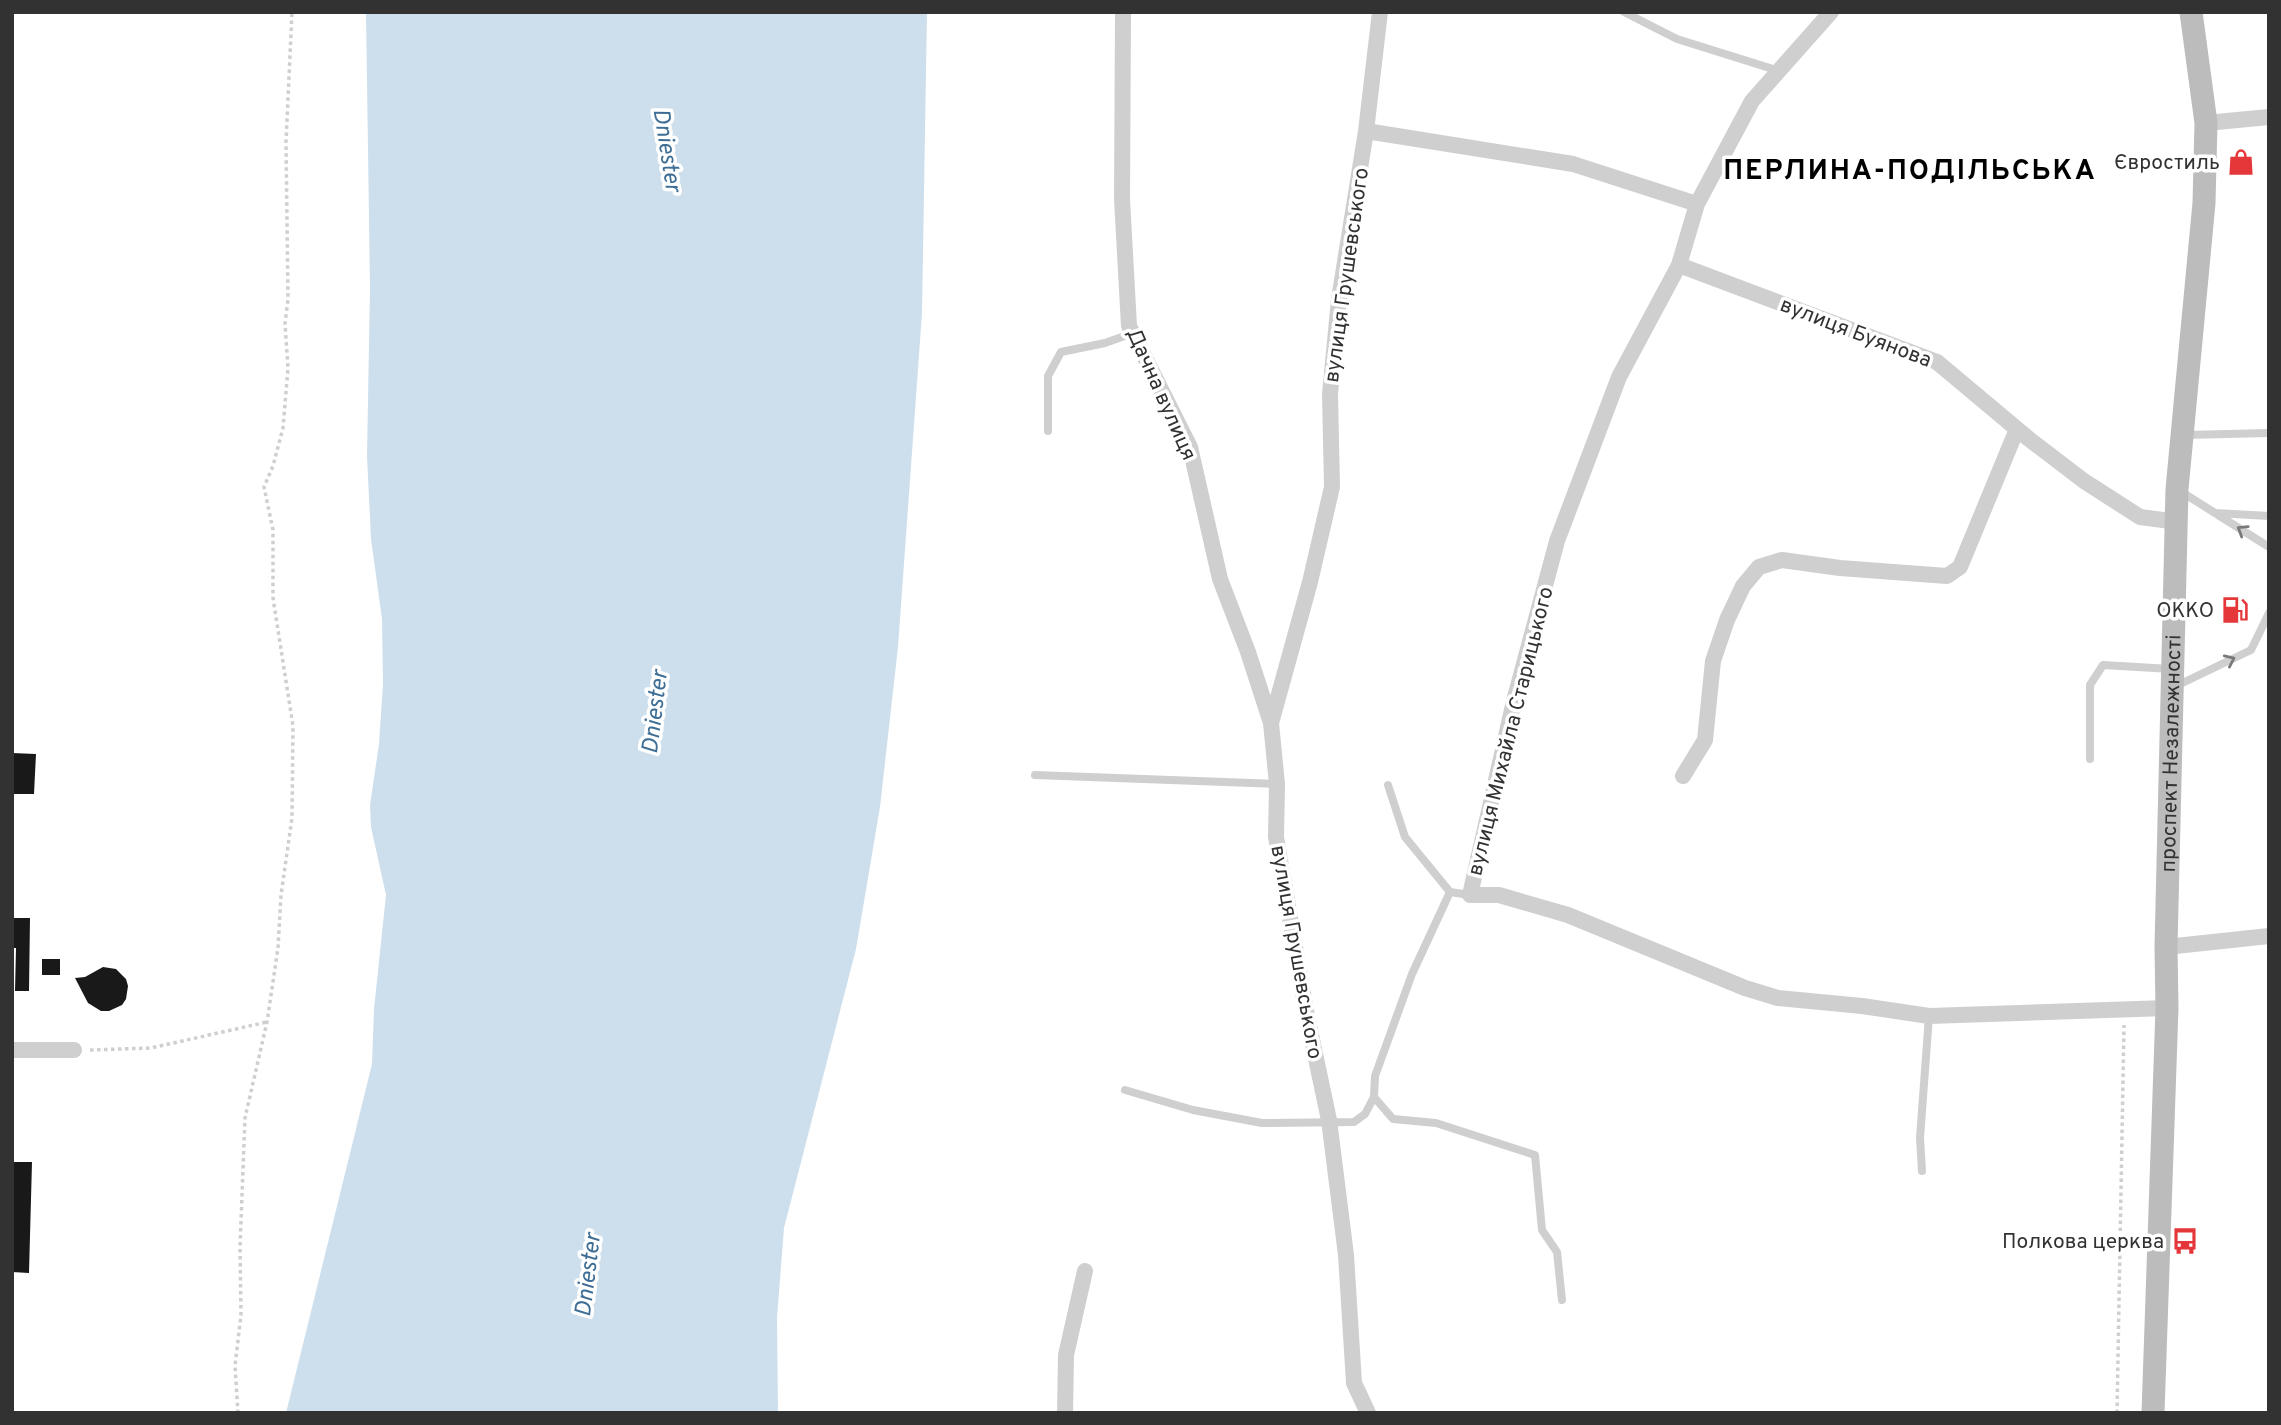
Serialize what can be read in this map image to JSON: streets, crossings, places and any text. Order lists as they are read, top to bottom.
{
  "streets": {
    "main road": ["проспект Незалежності"],
    "street": [
      "вулиця Грушевського",
      "вулиця Буянова",
      "Дачна вулиця",
      "вулиця Михайла Старицького"
    ]
  },
  "crossings": [
    ["вулиця Грушевського", "Дачна вулиця"],
    ["вулиця Буянова", "вулиця Михайла Старицького"],
    ["вулиця Буянова", "проспект Незалежності"],
    ["вулиця Михайла Старицького", "проспект Незалежності"]
  ],
  "districts": ["ПЕРЛИНА-ПОДІЛЬСЬКА"],
  "water": ["Dniester"],
  "places": {
    "shop": ["Євростиль"],
    "fuel station": ["ОККО"],
    "bus stop": ["Полкова церква"]
  }
}
